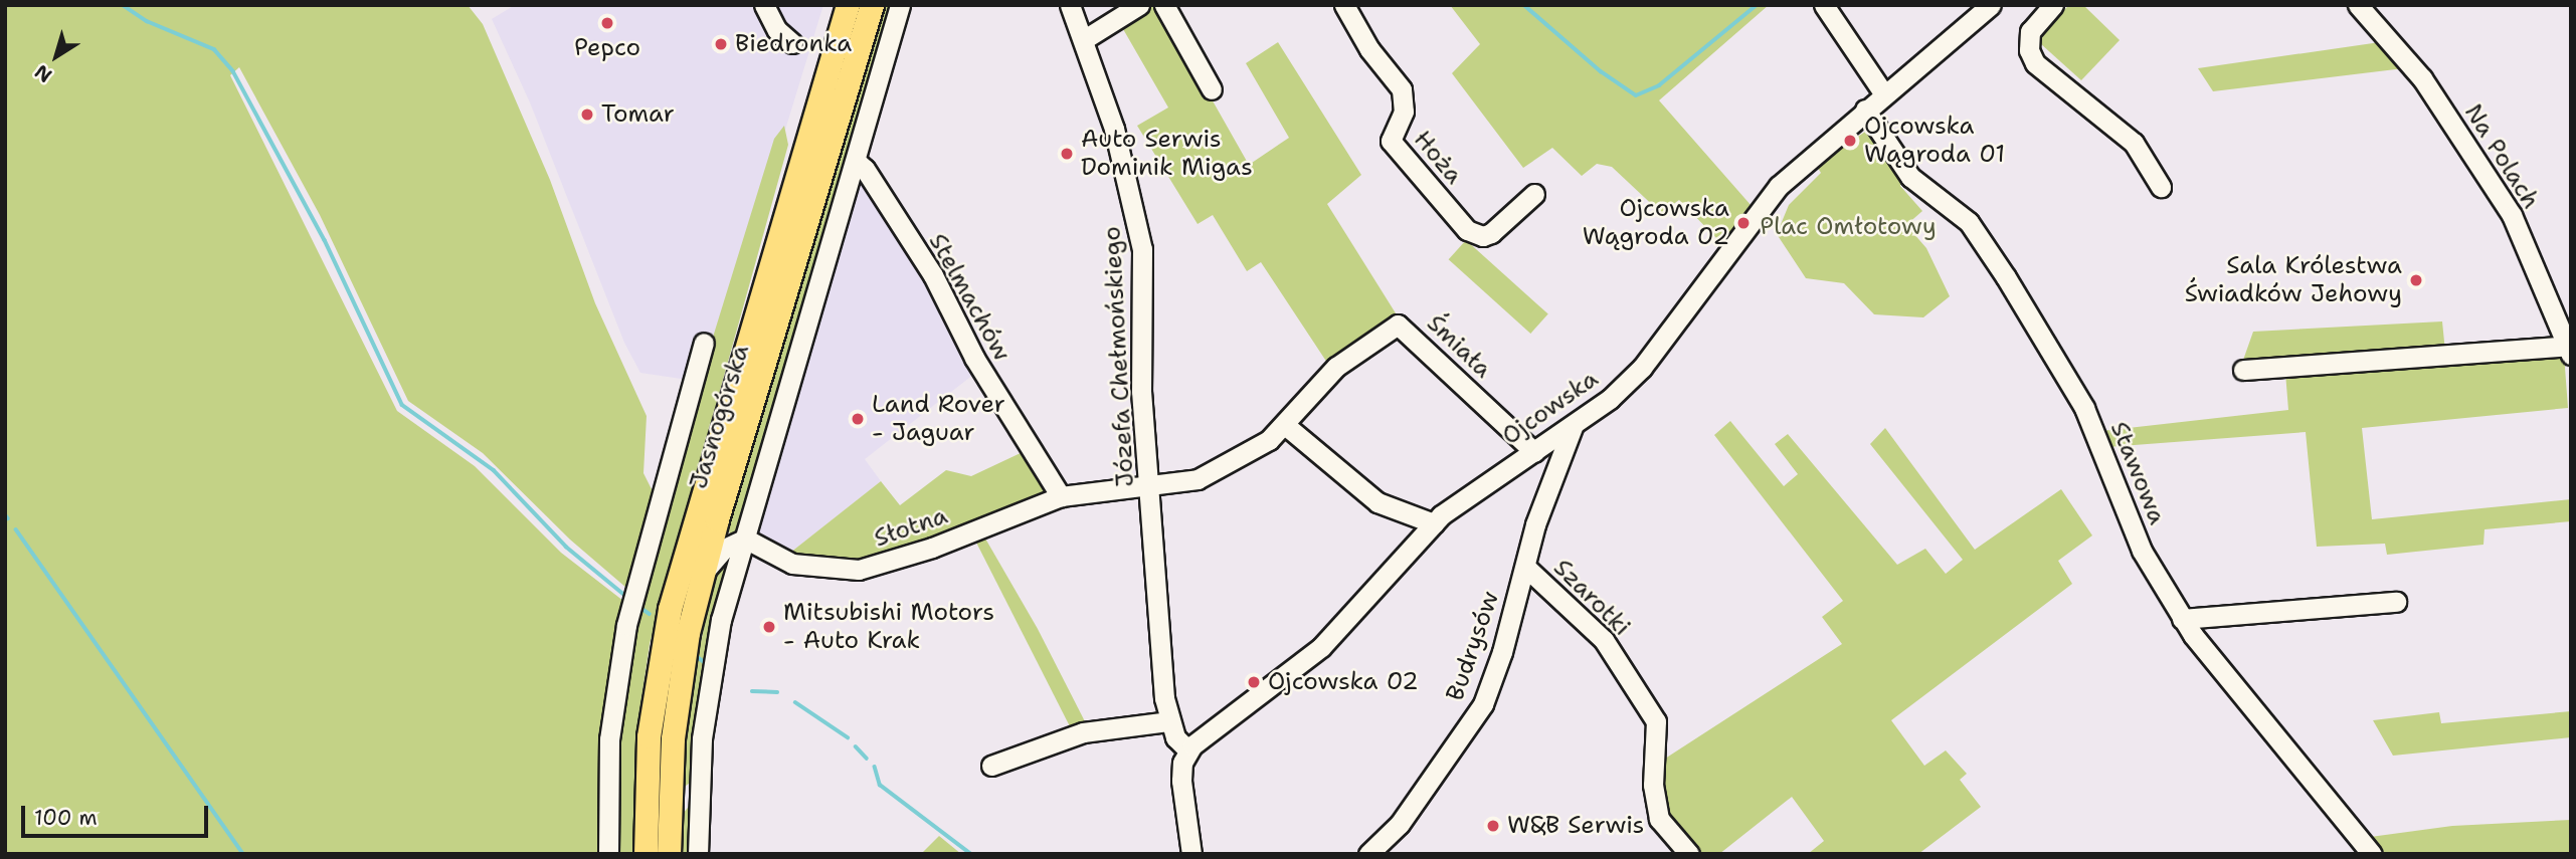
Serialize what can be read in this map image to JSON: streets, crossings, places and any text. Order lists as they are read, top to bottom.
{
  "streets": {
    "main road": ["Jasnogórska"],
    "street": [
      "Na Polach",
      "Hoża",
      "Stelmachów",
      "Śmiała",
      "Józefa Chełmońskiego",
      "Ojcowska",
      "Stawowa",
      "Słotna",
      "Szarotki",
      "Budrysów"
    ]
  },
  "crossings": [
    ["Stelmachów", "Słotna"],
    ["Śmiała", "Józefa Chełmońskiego"],
    ["Śmiała", "Ojcowska"],
    ["Śmiała", "Słotna"],
    ["Józefa Chełmońskiego", "Ojcowska"],
    ["Józefa Chełmońskiego", "Słotna"],
    ["Ojcowska", "Stawowa"],
    ["Ojcowska", "Budrysów"],
    ["Szarotki", "Budrysów"]
  ],
  "parks": ["Plac Omłotowy"],
  "places": [
    "Pepco",
    "Biedronka",
    "Tomar",
    "Ojcowska Wągroda 01",
    "Auto Serwis Dominik Migas",
    "Ojcowska Wągroda 02",
    "Sala Królestwa Świadków Jehowy",
    "Land Rover - Jaguar",
    "Mitsubishi Motors - Auto Krak",
    "Ojcowska 02",
    "W&B Serwis"
  ],
  "scale_bar": "100 m",
  "north": "bottom left"
}
